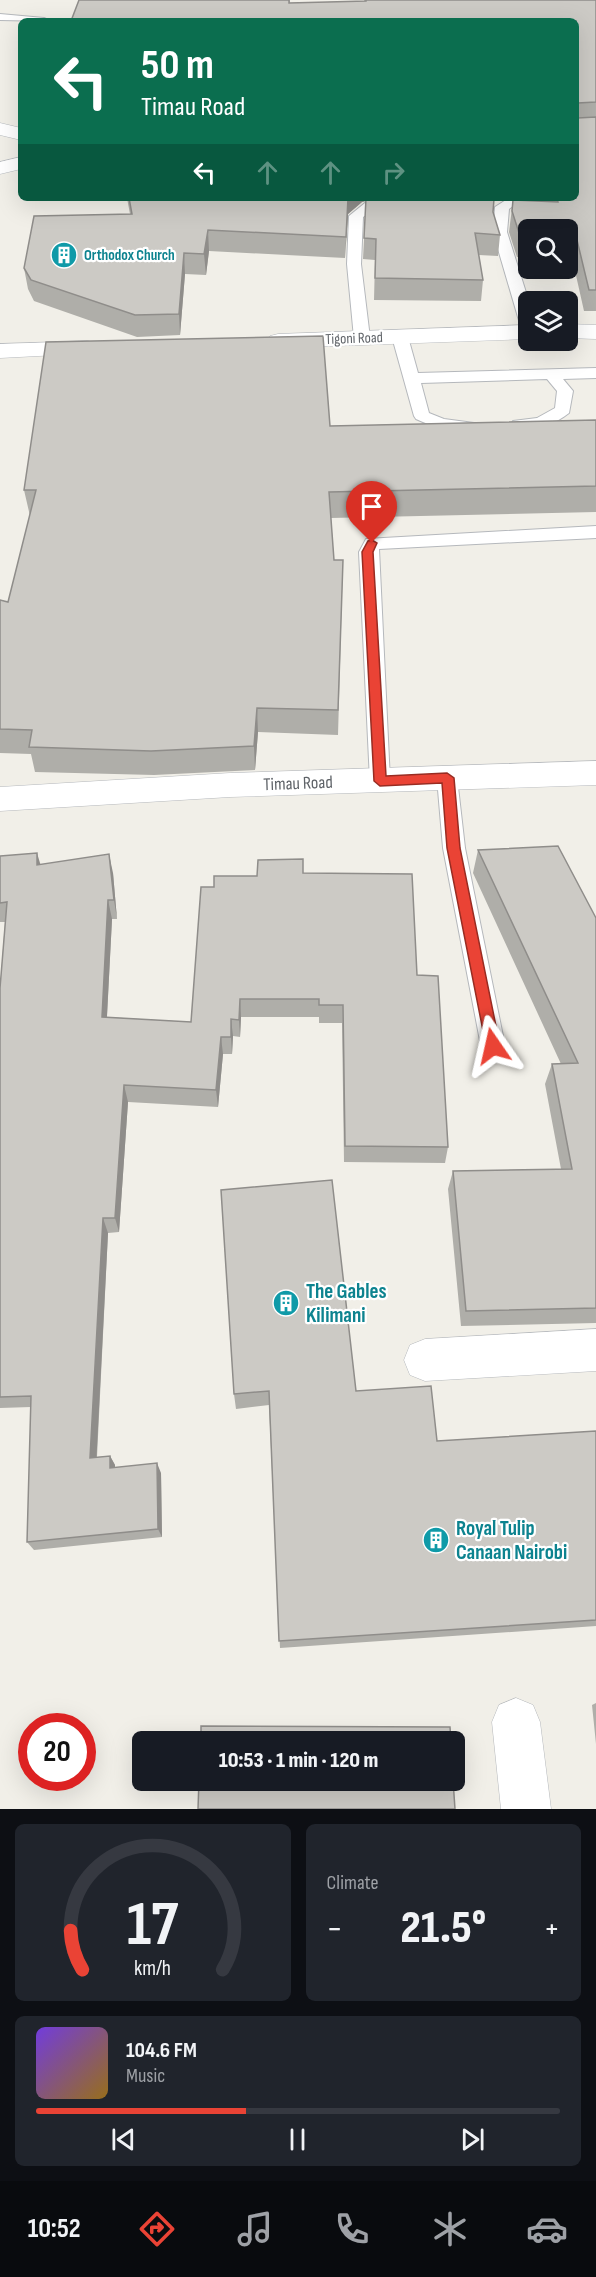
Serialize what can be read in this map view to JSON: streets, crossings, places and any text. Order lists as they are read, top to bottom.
{
  "streets": {
    "street": ["Tigoni Road", "Timau Road"]
  },
  "places": {
    "building": ["Orthodox Church", "The Gables Kilimani", "Royal Tulip Canaan Nairobi"]
  },
  "page": {
    "turn": ["50 m", "Timau Road"],
    "limit": "20",
    "trip": "10:53 · 1 min · 120 m",
    "tile": "Climate",
    "heat": ["−", "21.5°", "+"],
    "song": ["104.6 FM", "Music"],
    "tabs": "10:52",
    "gauge": ["17", "km/h"]
  }
}
